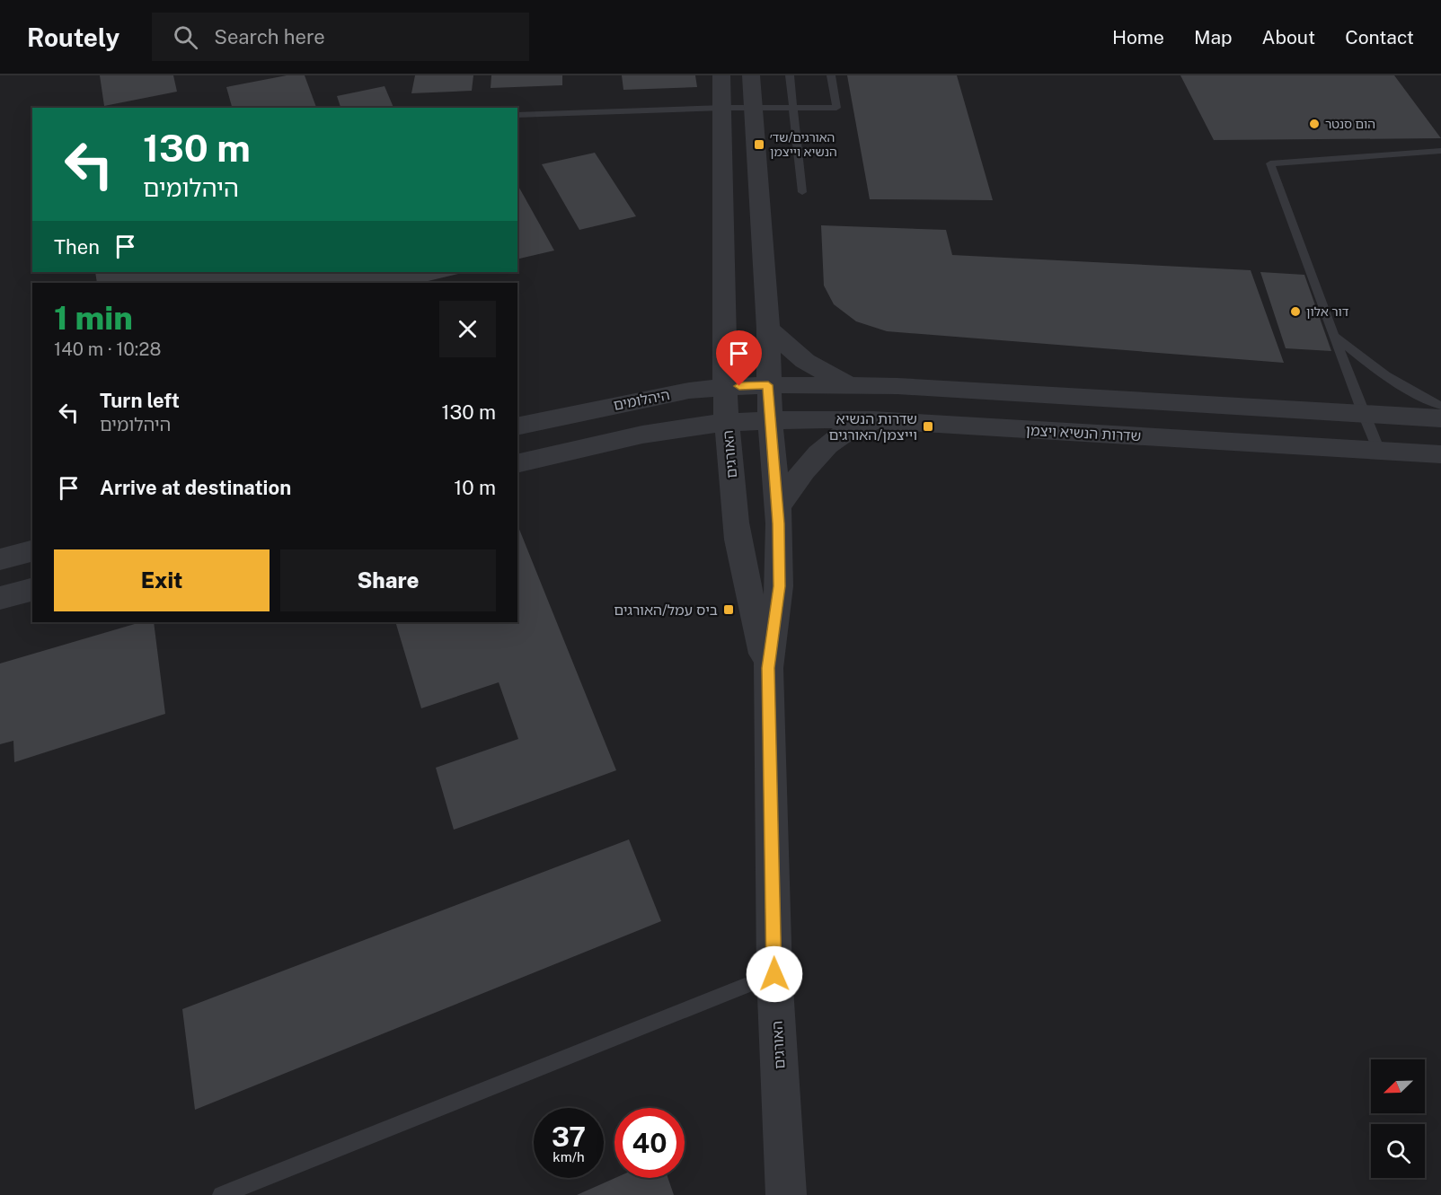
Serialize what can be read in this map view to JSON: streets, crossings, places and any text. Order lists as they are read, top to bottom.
{
  "streets": {
    "street": ["היהלומים", "שדרות הנשיא ויצמן", "האורגים"]
  },
  "crossings": [
    ["היהלומים", "האורגים"],
    ["שדרות הנשיא ויצמן", "האורגים"]
  ],
  "places": {
    "other": ["הום סנטר", "דור אלון"],
    "transit": ["האורגים/שד׳ הנשיא וייצמן", "שדרות הנשיא וייצמן/האורגים", "ביס עמל/האורגים"]
  },
  "north": "bottom left",
  "page": {
    "header": "Routely",
    "search": "Search here",
    "nav": [
      "Home",
      "Map",
      "About",
      "Contact"
    ],
    "turn": ["130 m", "היהלומים"],
    "then": "Then",
    "heading": ["1 min", "140 m · 10:28"],
    "list": [
      {
        "name": "Turn left",
        "note": "היהלומים",
        "value": "130 m"
      },
      {
        "name": "Arrive at destination",
        "value": "10 m"
      }
    ],
    "buttons": ["Exit", "Share"],
    "speed": "37 km/h",
    "limit": "40"
  }
}
